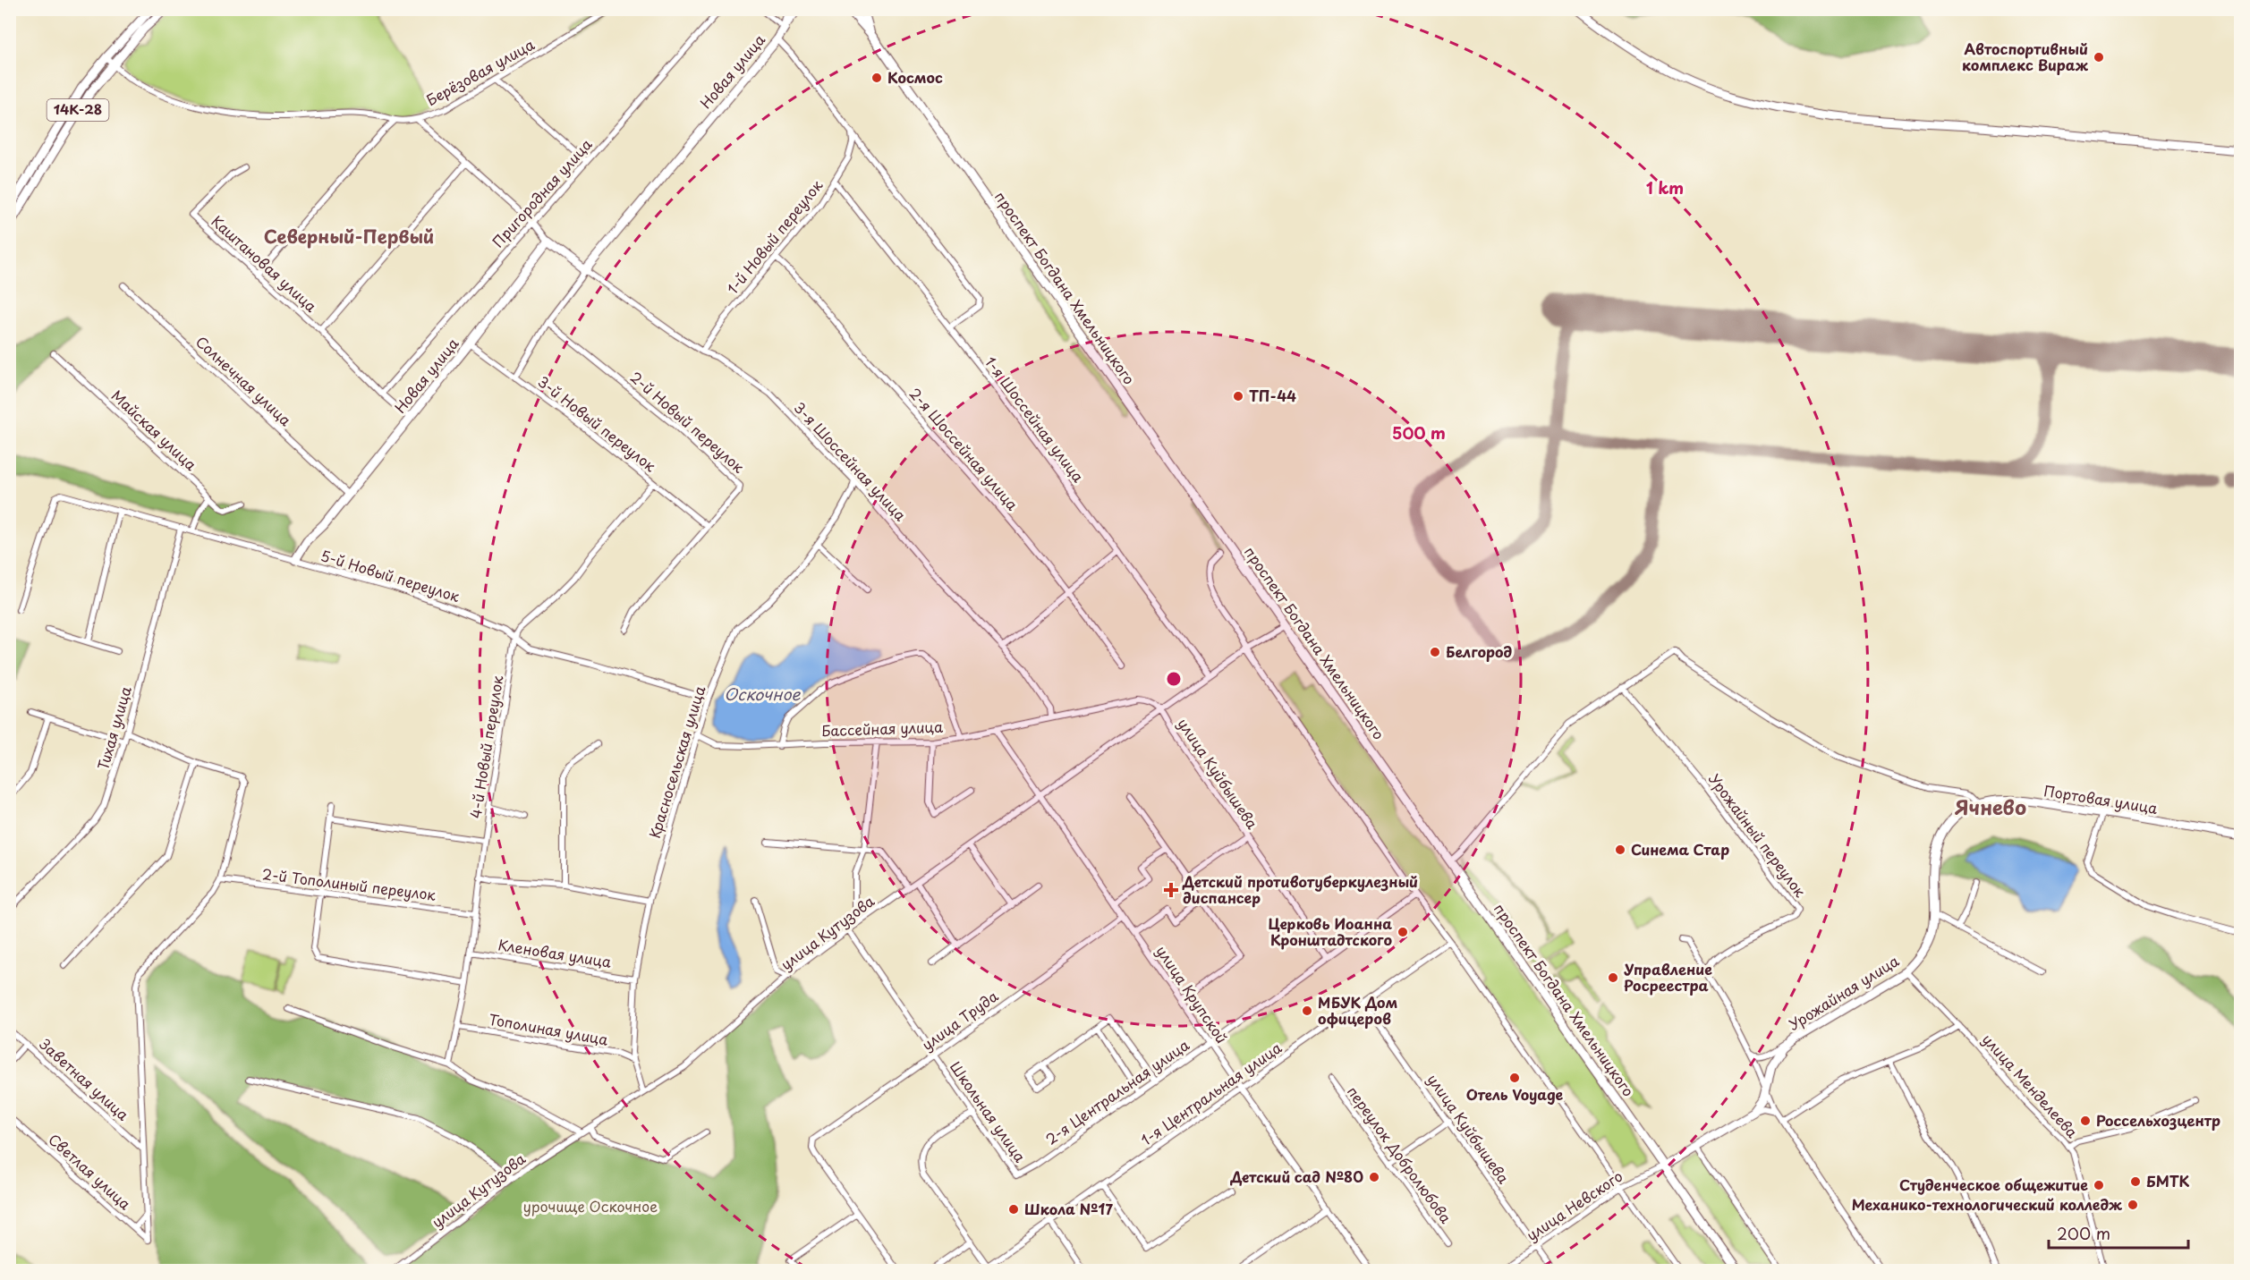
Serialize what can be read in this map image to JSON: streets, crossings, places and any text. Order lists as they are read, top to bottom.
{
  "streets": {
    "main road": [
      "Новая улица",
      "14К-28",
      "проспект Богдана Хмельницкого",
      "Портовая улица",
      "Урожайная улица"
    ],
    "street": [
      "Берёзовая улица",
      "Пригородная улица",
      "1-й Новый переулок",
      "Каштановая улица",
      "Солнечная улица",
      "1-я Шоссейная улица",
      "2-й Новый переулок",
      "3-й Новый переулок",
      "Майская улица",
      "2-я Шоссейная улица",
      "3-я Шоссейная улица",
      "5-й Новый переулок",
      "Тихая улица",
      "Бассейная улица",
      "4-й Новый переулок",
      "Красносельская улица",
      "улица Куйбышева",
      "Урожайный переулок",
      "2-й Тополиный переулок",
      "улица Кутузова",
      "Кленовая улица",
      "улица Крупской",
      "улица Труда",
      "Тополиная улица",
      "Заветная улица",
      "улица Менделеева",
      "2-я Центральная улица",
      "1-я Центральная улица",
      "Школьная улица",
      "переулок Добролюбова",
      "Светлая улица",
      "улица Невского"
    ]
  },
  "crossings": [
    ["Новая улица", "Каштановая улица"],
    ["Новая улица", "Солнечная улица"],
    ["Новая улица", "2-й Новый переулок"],
    ["Новая улица", "3-й Новый переулок"],
    ["Новая улица", "3-я Шоссейная улица"],
    ["Новая улица", "5-й Новый переулок"],
    ["Берёзовая улица", "14К-28"],
    ["Пригородная улица", "Каштановая улица"],
    ["1-й Новый переулок", "1-я Шоссейная улица"],
    ["1-й Новый переулок", "2-я Шоссейная улица"],
    ["1-й Новый переулок", "3-я Шоссейная улица"],
    ["проспект Богдана Хмельницкого", "улица Кутузова"],
    ["проспект Богдана Хмельницкого", "Урожайная улица"],
    ["проспект Богдана Хмельницкого", "улица Невского"],
    ["1-я Шоссейная улица", "улица Кутузова"],
    ["2-й Новый переулок", "3-й Новый переулок"],
    ["3-й Новый переулок", "4-й Новый переулок"],
    ["3-я Шоссейная улица", "Бассейная улица"],
    ["3-я Шоссейная улица", "Красносельская улица"],
    ["5-й Новый переулок", "Тихая улица"],
    ["5-й Новый переулок", "4-й Новый переулок"],
    ["5-й Новый переулок", "Красносельская улица"],
    ["Бассейная улица", "Красносельская улица"],
    ["Бассейная улица", "улица Куйбышева"],
    ["Бассейная улица", "улица Кутузова"],
    ["Бассейная улица", "улица Крупской"],
    ["4-й Новый переулок", "2-й Тополиный переулок"],
    ["4-й Новый переулок", "Кленовая улица"],
    ["4-й Новый переулок", "Тополиная улица"],
    ["Красносельская улица", "улица Кутузова"],
    ["Красносельская улица", "Кленовая улица"],
    ["Красносельская улица", "Тополиная улица"],
    ["улица Куйбышева", "улица Кутузова"],
    ["улица Куйбышева", "2-я Центральная улица"],
    ["улица Куйбышева", "1-я Центральная улица"],
    ["улица Куйбышева", "улица Невского"],
    ["Портовая улица", "Урожайный переулок"],
    ["Портовая улица", "Урожайная улица"],
    ["улица Кутузова", "улица Крупской"],
    ["улица Кутузова", "Школьная улица"],
    ["Урожайная улица", "улица Менделеева"],
    ["Урожайная улица", "улица Невского"],
    ["улица Крупской", "улица Труда"],
    ["улица Крупской", "2-я Центральная улица"],
    ["улица Крупской", "1-я Центральная улица"],
    ["улица Труда", "Школьная улица"],
    ["2-я Центральная улица", "Школьная улица"]
  ],
  "districts": ["Северный-Первый", "Ячнево"],
  "water": ["Оскочное"],
  "parks": ["урочище Оскочное"],
  "places": {
    "other": [
      "Автоспортивный комплекс Вираж",
      "Космос",
      "ТП-44",
      "Белгород",
      "Синема Стар",
      "Церковь Иоанна Кронштадтского",
      "Управление Росреестра",
      "МБУК Дом офицеров",
      "Отель Voyage",
      "Россельхозцентр",
      "Детский сад №80",
      "БМТК",
      "Студенческое общежитие",
      "Механико-технологический колледж",
      "Школа №17"
    ],
    "health": ["Детский противотуберкулезный диспансер"]
  },
  "scale_bar": "200 m",
  "rings": ["1 km", "500 m"]
}
